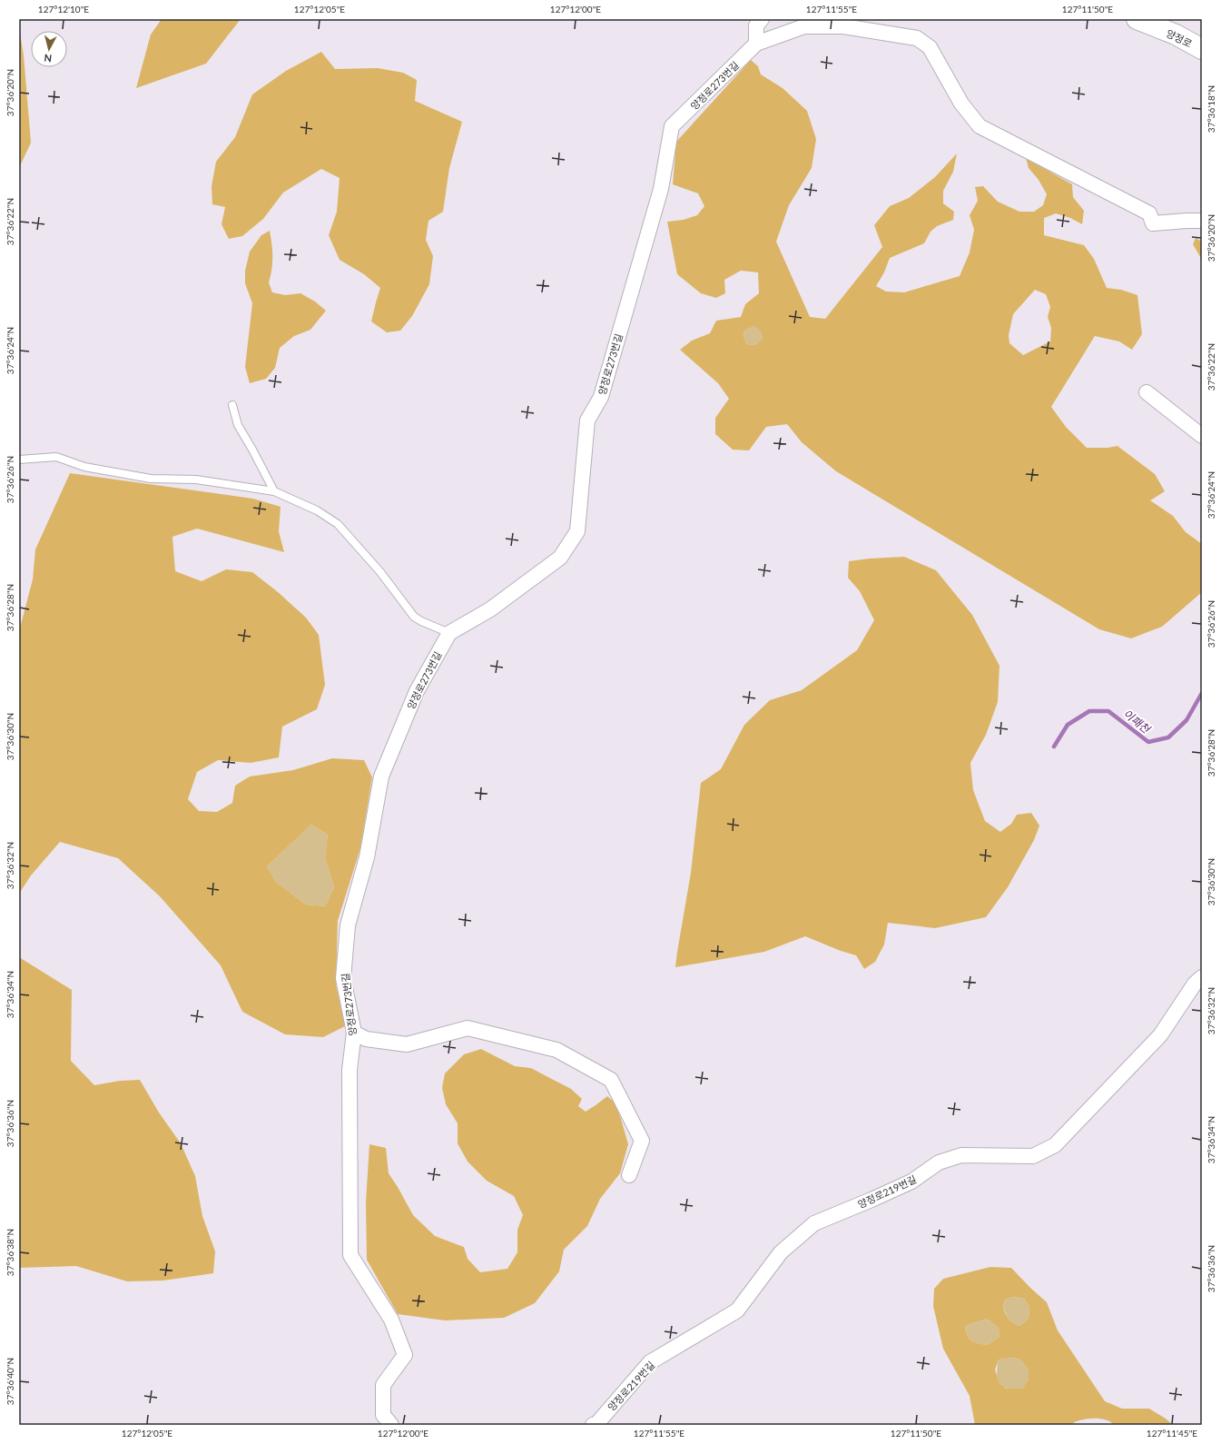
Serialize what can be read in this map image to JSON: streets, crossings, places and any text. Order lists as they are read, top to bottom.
{
  "streets": {
    "main road": ["양정로"],
    "street": ["양정로273번길", "양정로219번길"]
  },
  "water": ["이패천"],
  "north": "bottom",
  "coordinates": [
    "127°12'10\"E",
    "127°12'05\"E",
    "127°12'00\"E",
    "127°11'55\"E",
    "127°11'50\"E",
    "37°36'20\"N",
    "37°36'18\"N",
    "37°36'22\"N",
    "37°36'24\"N",
    "37°36'26\"N",
    "37°36'28\"N",
    "37°36'30\"N",
    "37°36'32\"N",
    "37°36'34\"N",
    "37°36'36\"N",
    "37°36'38\"N",
    "37°36'40\"N",
    "127°11'45\"E"
  ]
}
